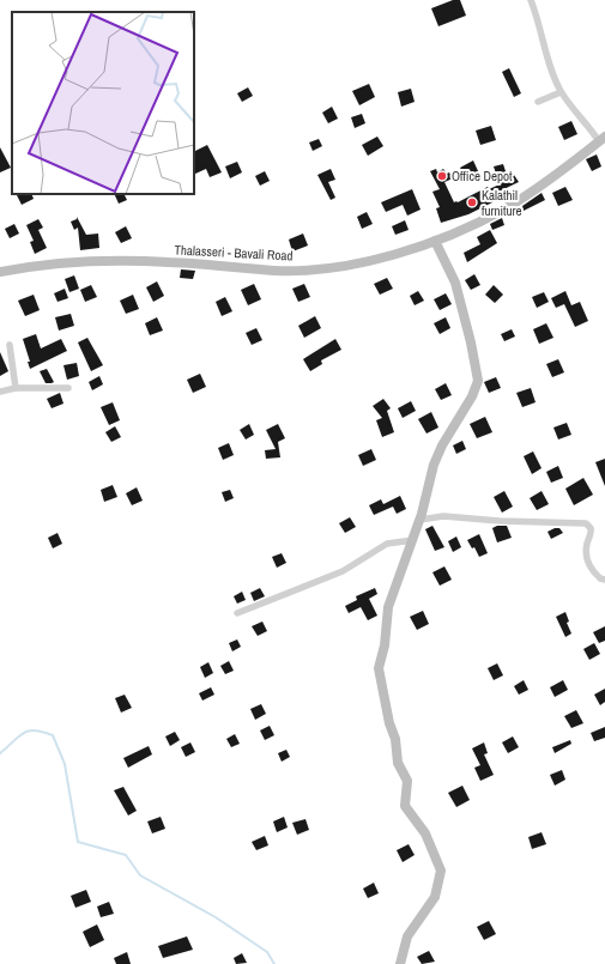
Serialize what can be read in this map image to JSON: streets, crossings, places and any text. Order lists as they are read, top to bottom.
{
  "streets": {
    "street": ["Thalasseri - Bavali Road"]
  },
  "places": ["Office Depot", "Kalathil furniture"]
}
